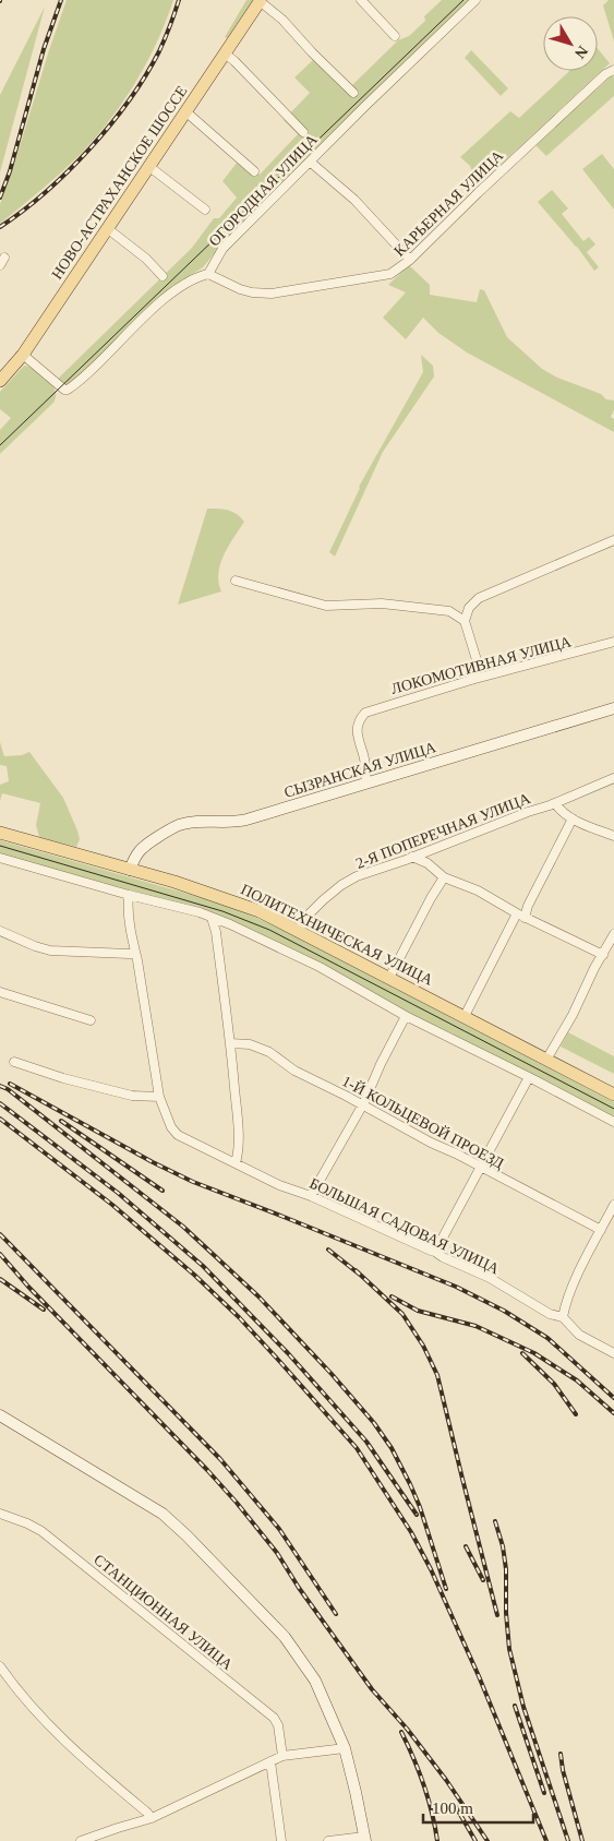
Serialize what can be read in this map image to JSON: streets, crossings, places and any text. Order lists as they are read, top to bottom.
{
  "streets": {
    "main road": ["НОВО-АСТРАХАНСКОЕ ШОССЕ", "СЫЗРАНСКАЯ УЛИЦА", "ПОЛИТЕХНИЧЕСКАЯ УЛИЦА"],
    "street": [
      "ОГОРОДНАЯ УЛИЦА",
      "КАРЬЕРНАЯ УЛИЦА",
      "ЛОКОМОТИВНАЯ УЛИЦА",
      "2-Я ПОПЕРЕЧНАЯ УЛИЦА",
      "1-Й КОЛЬЦЕВОЙ ПРОЕЗД",
      "БОЛЬШАЯ САДОВАЯ УЛИЦА",
      "СТАНЦИОННАЯ УЛИЦА"
    ]
  },
  "crossings": [
    ["ОГОРОДНАЯ УЛИЦА", "КАРЬЕРНАЯ УЛИЦА"],
    ["ЛОКОМОТИВНАЯ УЛИЦА", "СЫЗРАНСКАЯ УЛИЦА"],
    ["СЫЗРАНСКАЯ УЛИЦА", "ПОЛИТЕХНИЧЕСКАЯ УЛИЦА"],
    ["2-Я ПОПЕРЕЧНАЯ УЛИЦА", "ПОЛИТЕХНИЧЕСКАЯ УЛИЦА"]
  ],
  "scale_bar": "100 m",
  "north": "bottom right"
}
